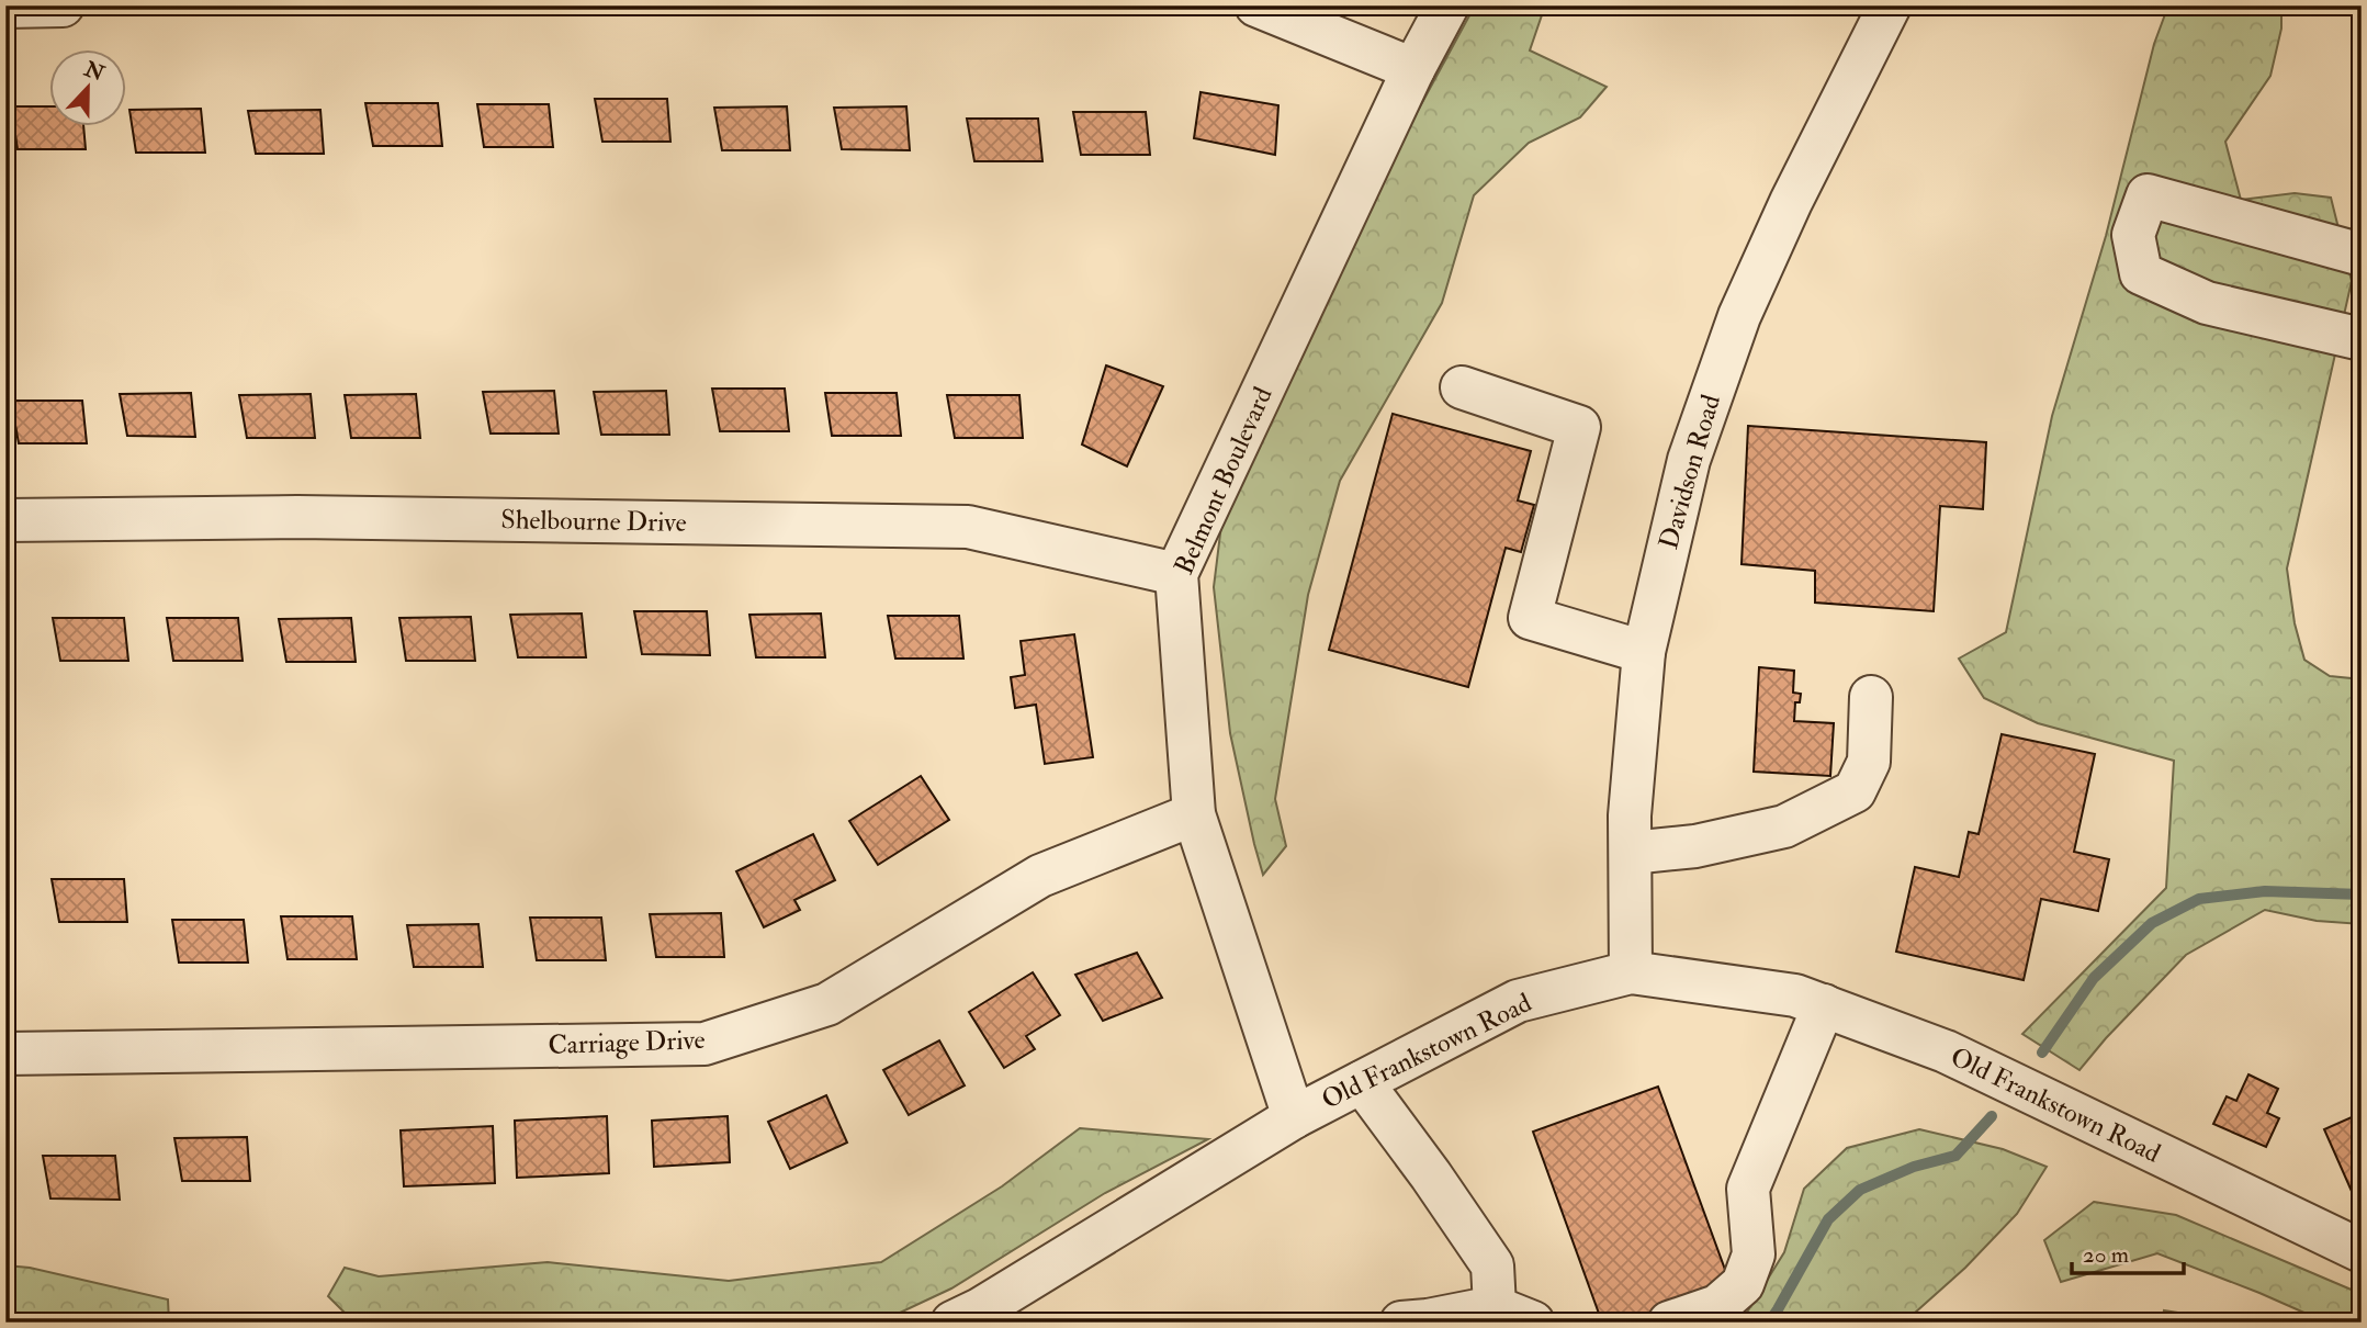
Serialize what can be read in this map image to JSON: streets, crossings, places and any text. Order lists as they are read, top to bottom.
{
  "streets": {
    "street": [
      "Davidson Road",
      "Belmont Boulevard",
      "Shelbourne Drive",
      "Carriage Drive",
      "Old Frankstown Road"
    ]
  },
  "crossings": [
    ["Davidson Road", "Old Frankstown Road"],
    ["Belmont Boulevard", "Shelbourne Drive"],
    ["Belmont Boulevard", "Carriage Drive"],
    ["Belmont Boulevard", "Old Frankstown Road"]
  ],
  "scale_bar": "20 m",
  "north": "top"
}
